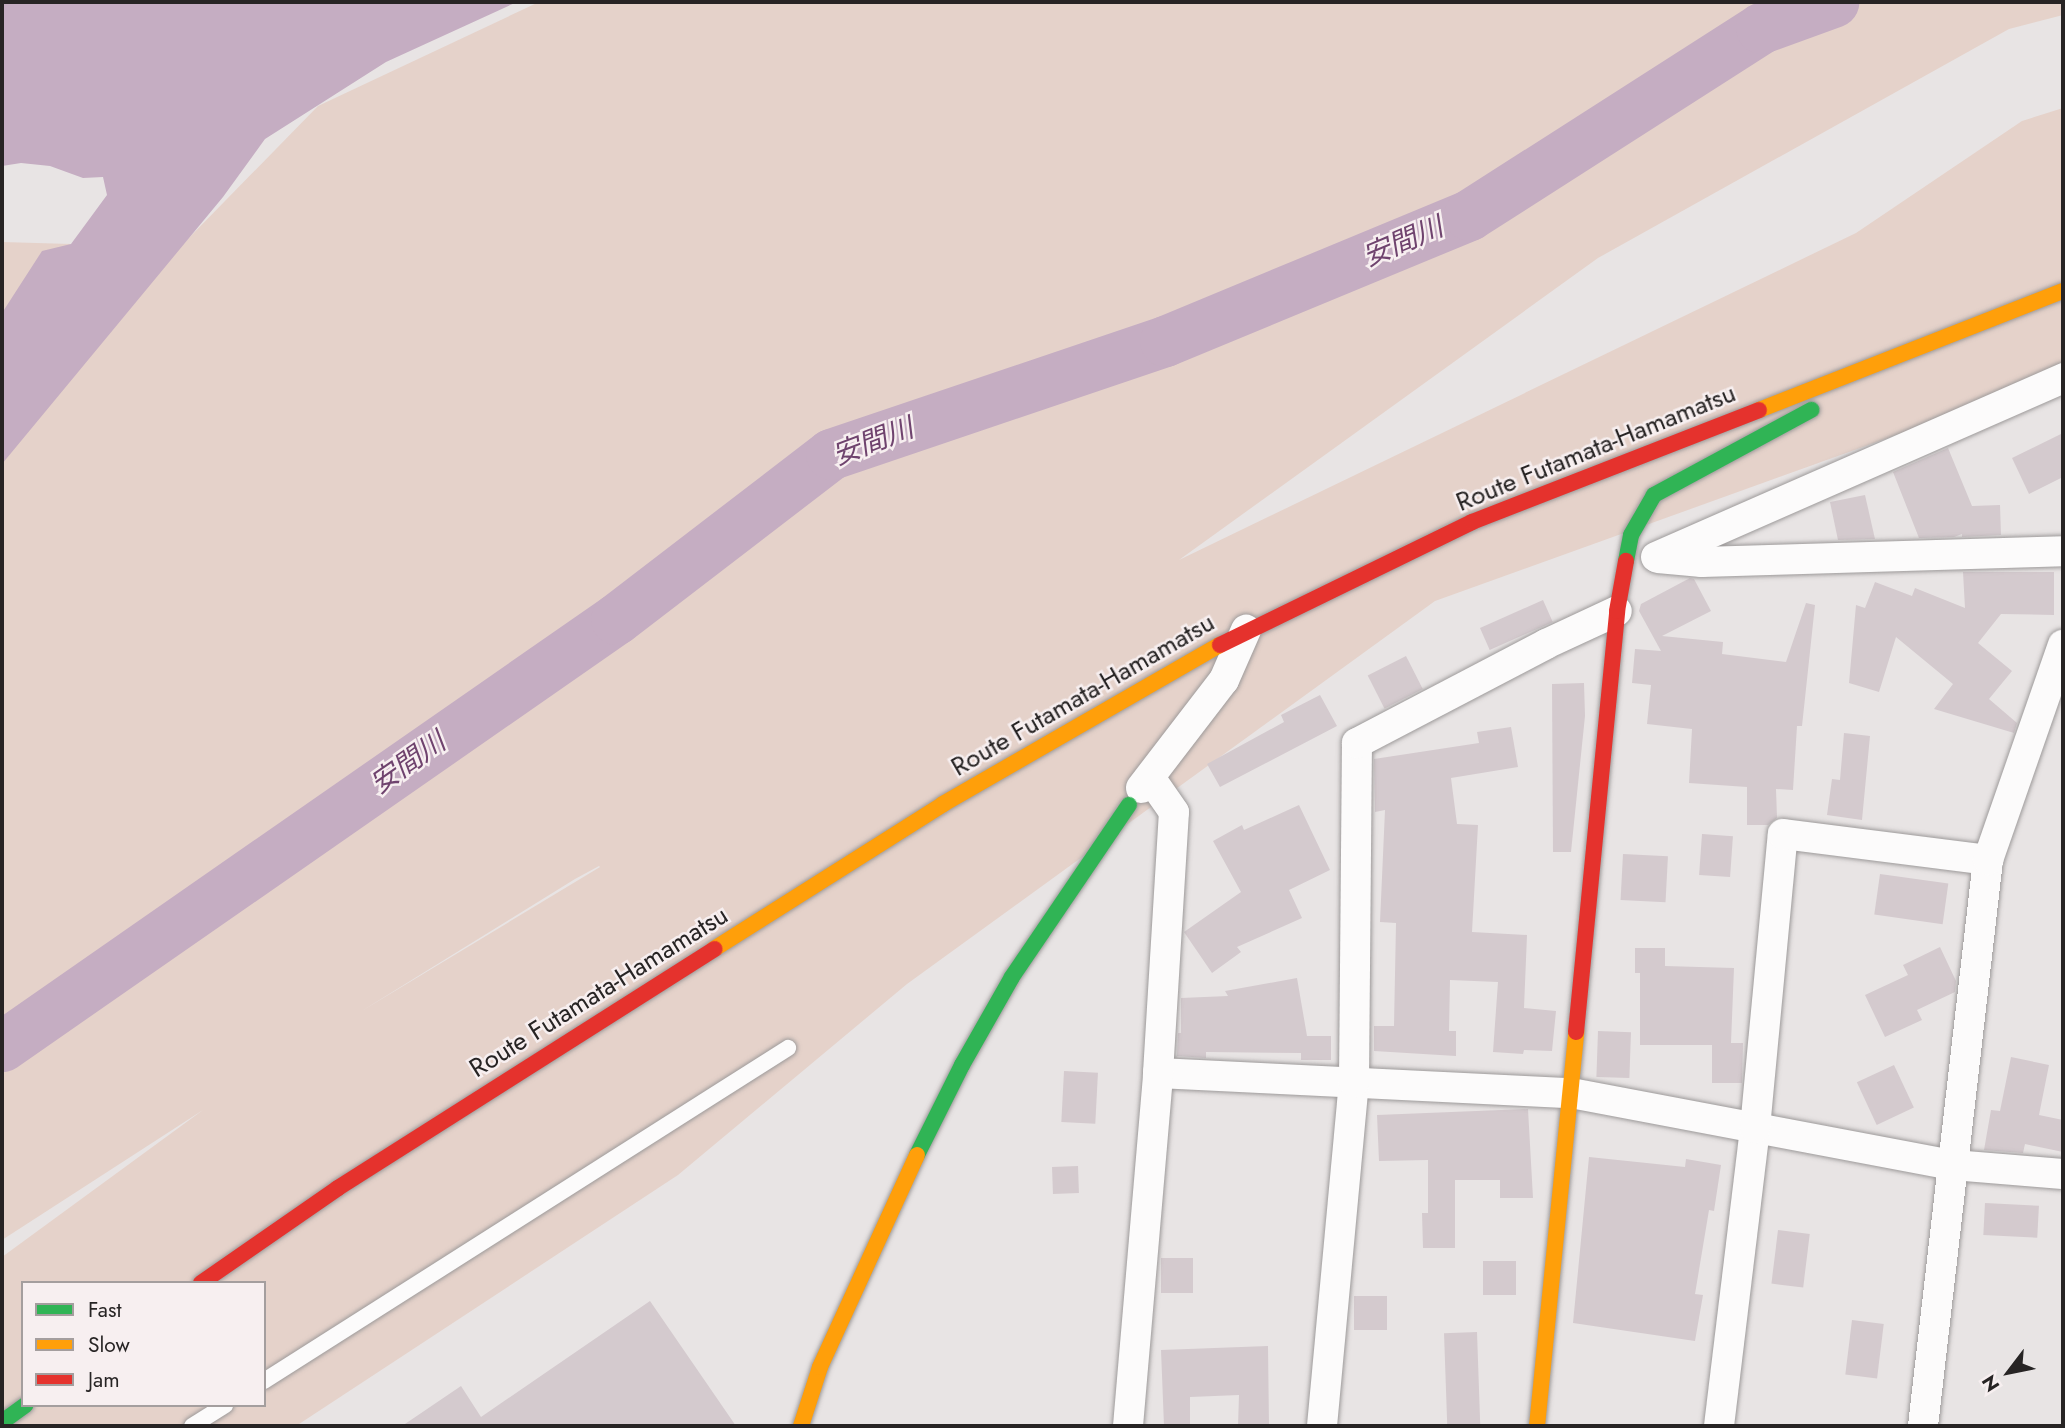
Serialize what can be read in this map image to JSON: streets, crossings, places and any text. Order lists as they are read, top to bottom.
{
  "streets": {
    "main road": ["Route Futamata-Hamamatsu"]
  },
  "water": ["安間川"],
  "legend": ["Fast", "Slow", "Jam"],
  "north": "bottom left"
}
